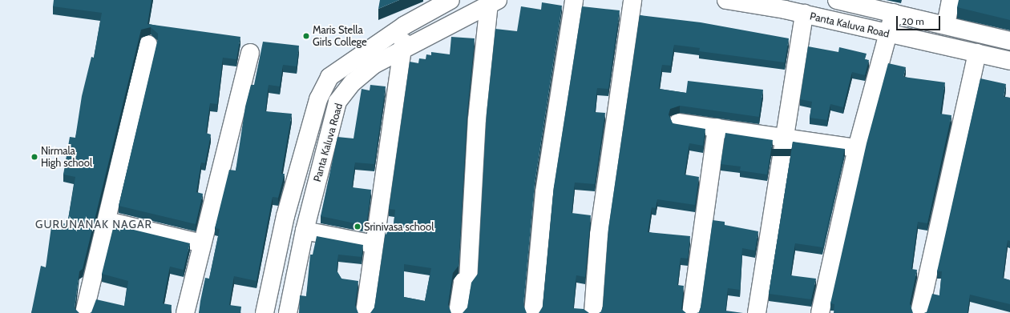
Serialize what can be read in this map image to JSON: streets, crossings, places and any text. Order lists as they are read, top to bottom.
{
  "streets": {
    "street": ["Panta Kaluva Road"]
  },
  "districts": ["GURUNANAK NAGAR"],
  "places": ["Maris Stella Girls College", "Nirmala High school", "Srinivasa school"],
  "scale_bar": "20 m"
}
